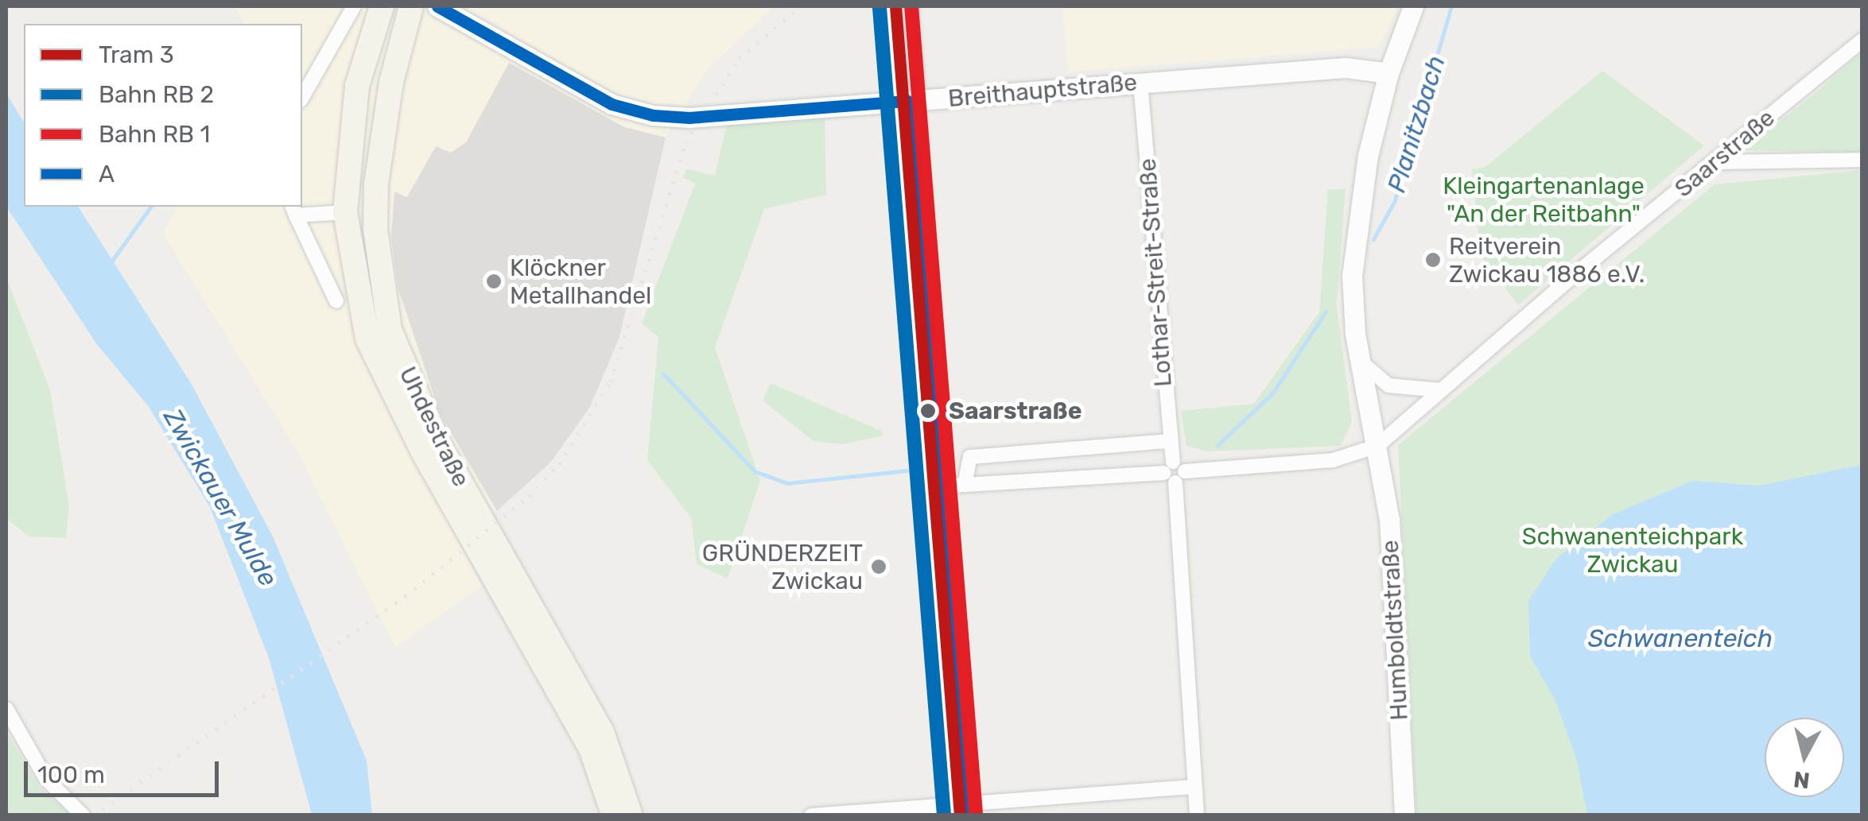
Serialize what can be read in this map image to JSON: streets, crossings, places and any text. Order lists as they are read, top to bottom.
{
  "streets": {
    "main road": ["Breithauptstraße", "Uhdestraße", "Humboldtstraße"],
    "street": ["Saarstraße", "Lothar-Streit-Straße"]
  },
  "crossings": [
    ["Breithauptstraße", "Lothar-Streit-Straße"],
    ["Breithauptstraße", "Humboldtstraße"],
    ["Saarstraße", "Lothar-Streit-Straße"],
    ["Saarstraße", "Humboldtstraße"]
  ],
  "water": ["Planitzbach", "Zwickauer Mulde", "Schwanenteich"],
  "parks": ["Kleingartenanlage \"An der Reitbahn\"", "Schwanenteichpark Zwickau"],
  "places": [
    "Reitverein Zwickau 1886 e.V.",
    "Klöckner Metallhandel",
    "Saarstraße",
    "GRÜNDERZEIT Zwickau"
  ],
  "lines": ["tram line 3", "transit line A"],
  "legend": [
    "Tram 3",
    "Bahn RB 2",
    "Bahn RB 1",
    "A"
  ],
  "scale_bar": "100 m",
  "north": "bottom"
}
